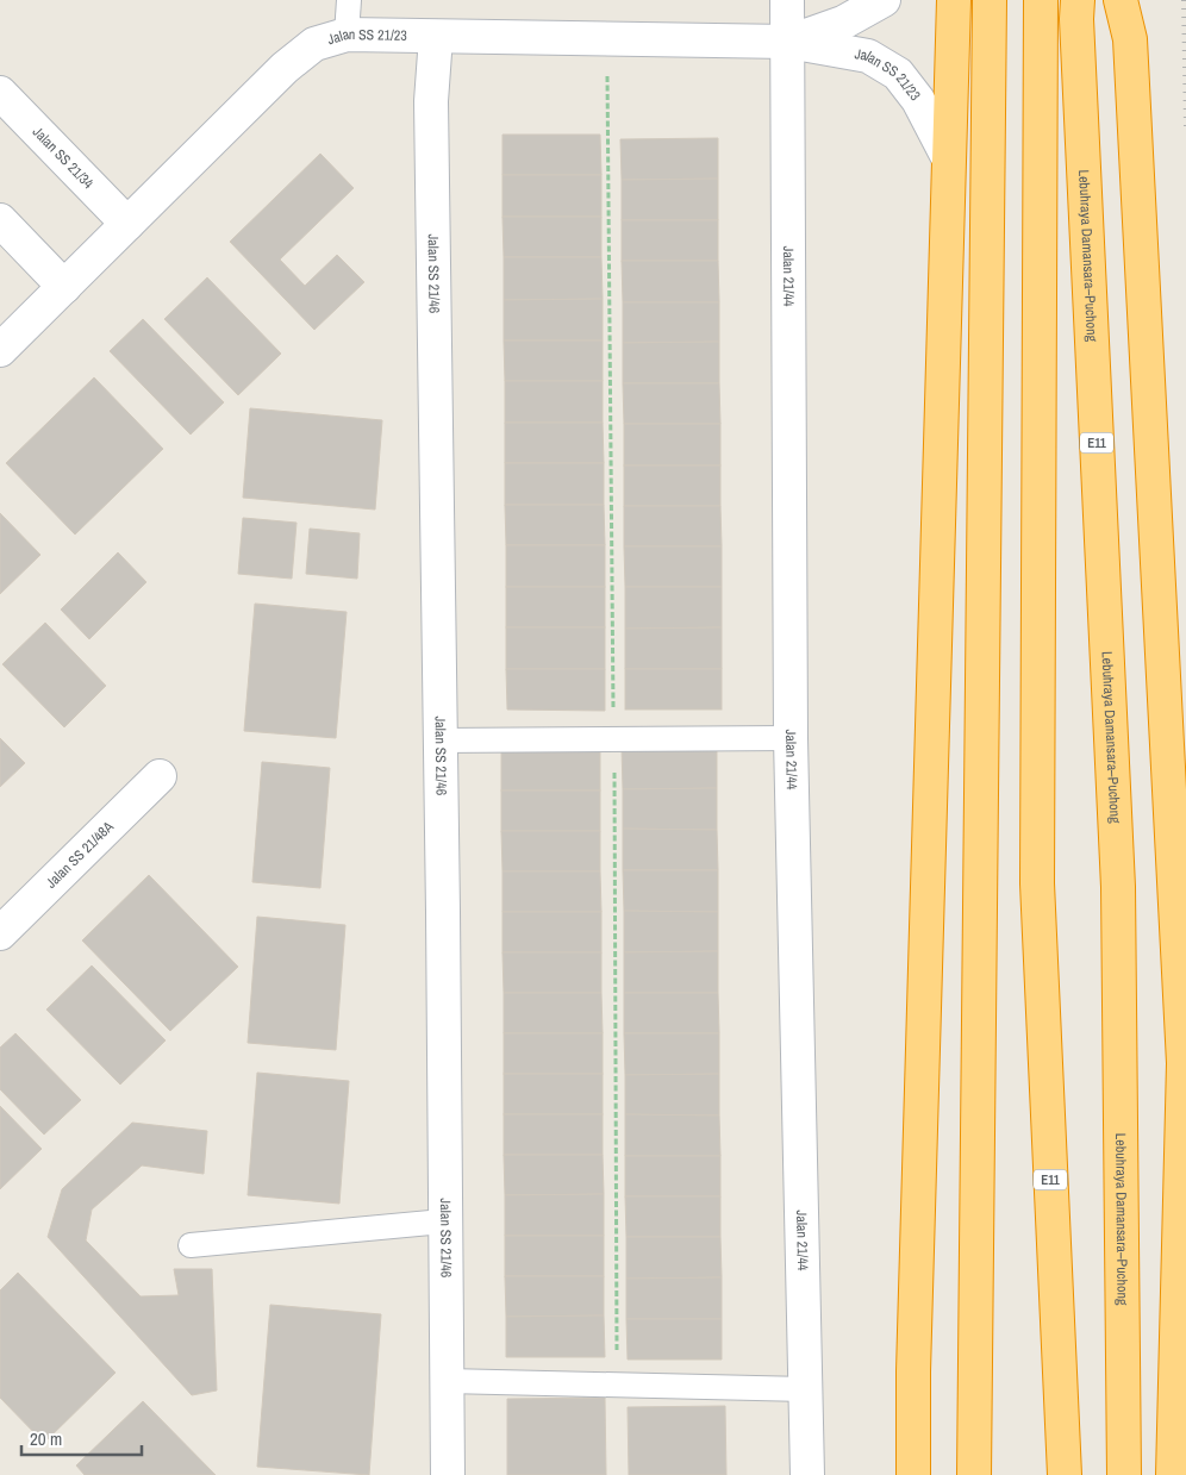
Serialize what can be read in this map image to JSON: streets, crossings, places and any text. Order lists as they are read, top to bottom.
{
  "streets": {
    "highway": ["Lebuhraya Damansara–Puchong", "E11"],
    "street": [
      "Jalan SS 21/23",
      "Jalan SS 21/34",
      "Jalan SS 21/46",
      "Jalan 21/44",
      "Jalan SS 21/48A"
    ]
  },
  "crossings": [
    ["Jalan SS 21/23", "Jalan SS 21/34"],
    ["Jalan SS 21/23", "Jalan SS 21/46"],
    ["Jalan SS 21/23", "Jalan 21/44"]
  ],
  "scale_bar": "20 m"
}
